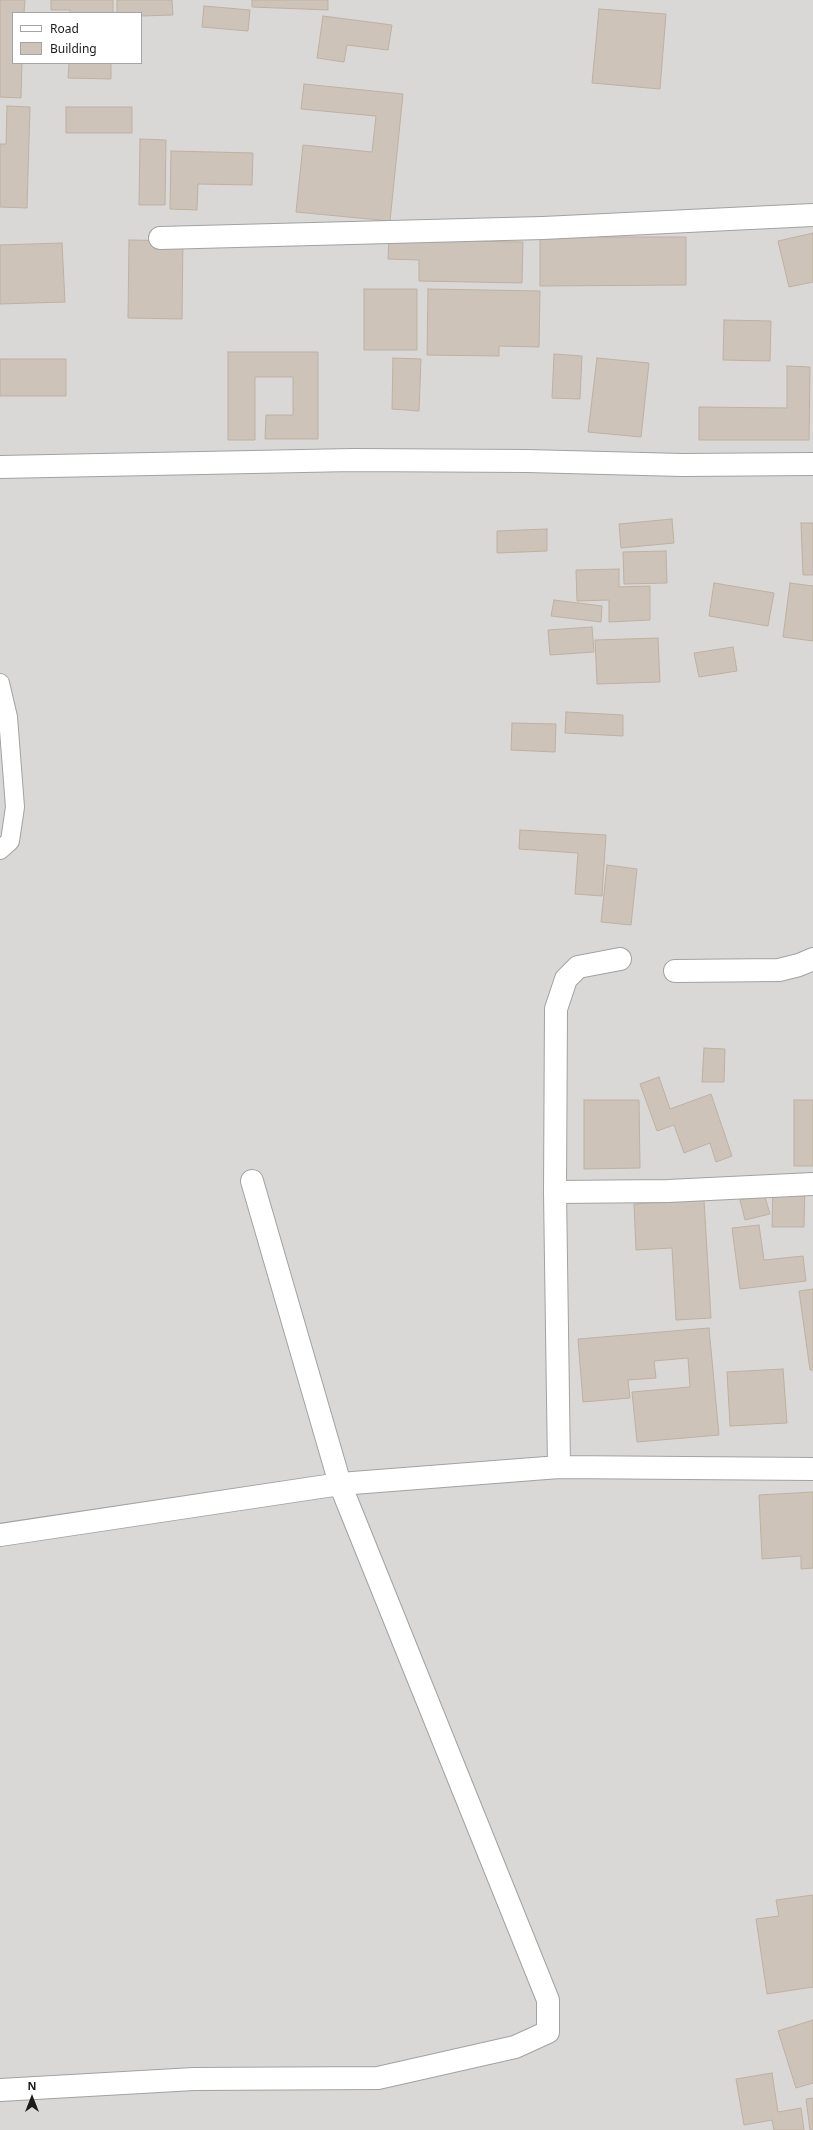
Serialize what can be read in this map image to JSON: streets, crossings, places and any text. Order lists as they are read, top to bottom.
{
  "legend": ["Road", "Building"],
  "north": "top"
}
